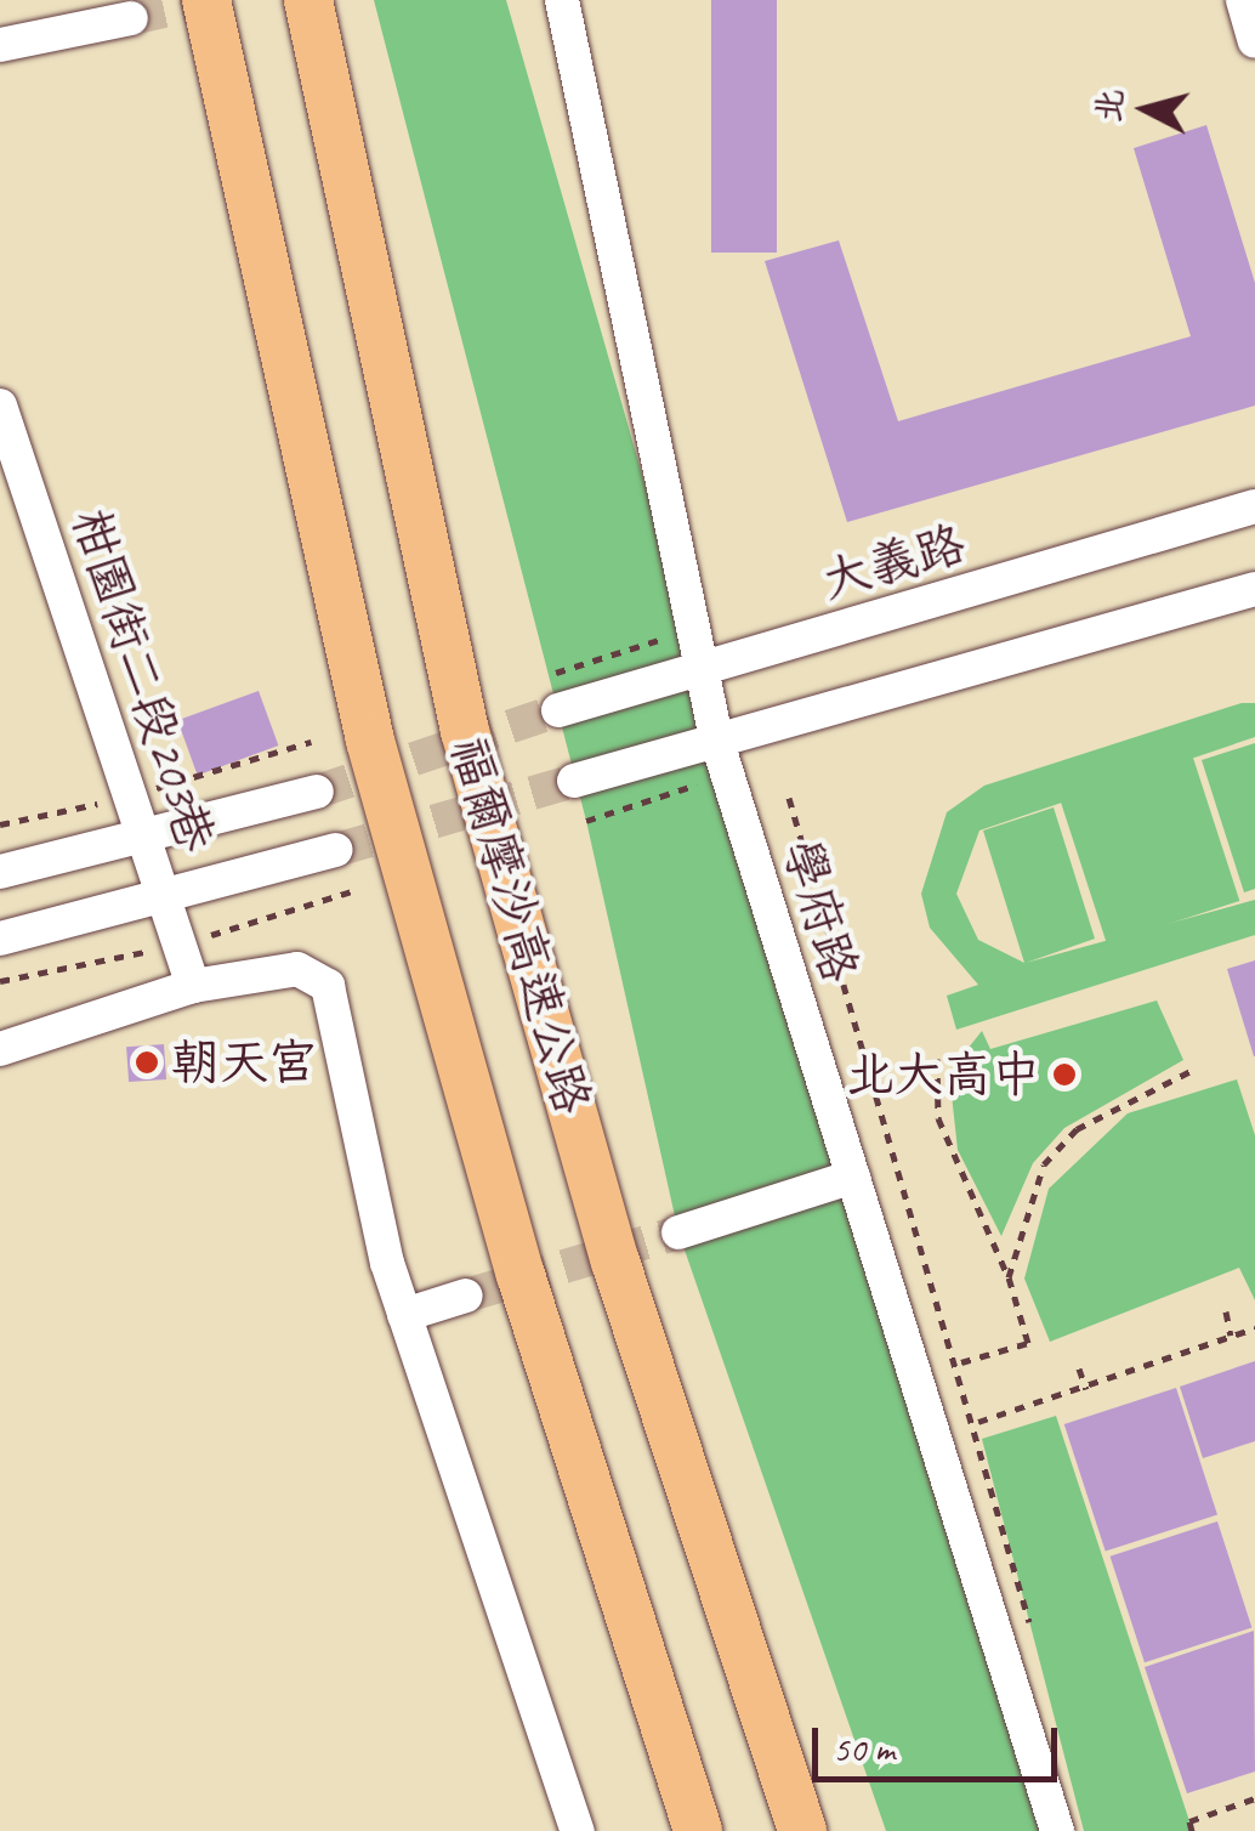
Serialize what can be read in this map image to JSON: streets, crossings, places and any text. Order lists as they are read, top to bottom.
{
  "streets": {
    "highway": ["福爾摩沙高速公路"],
    "street": ["大義路", "柑園街二段203巷", "學府路"]
  },
  "crossings": [
    ["大義路", "學府路"]
  ],
  "places": ["朝天宮", "北大高中"],
  "scale_bar": "50 m",
  "north": "left"
}
